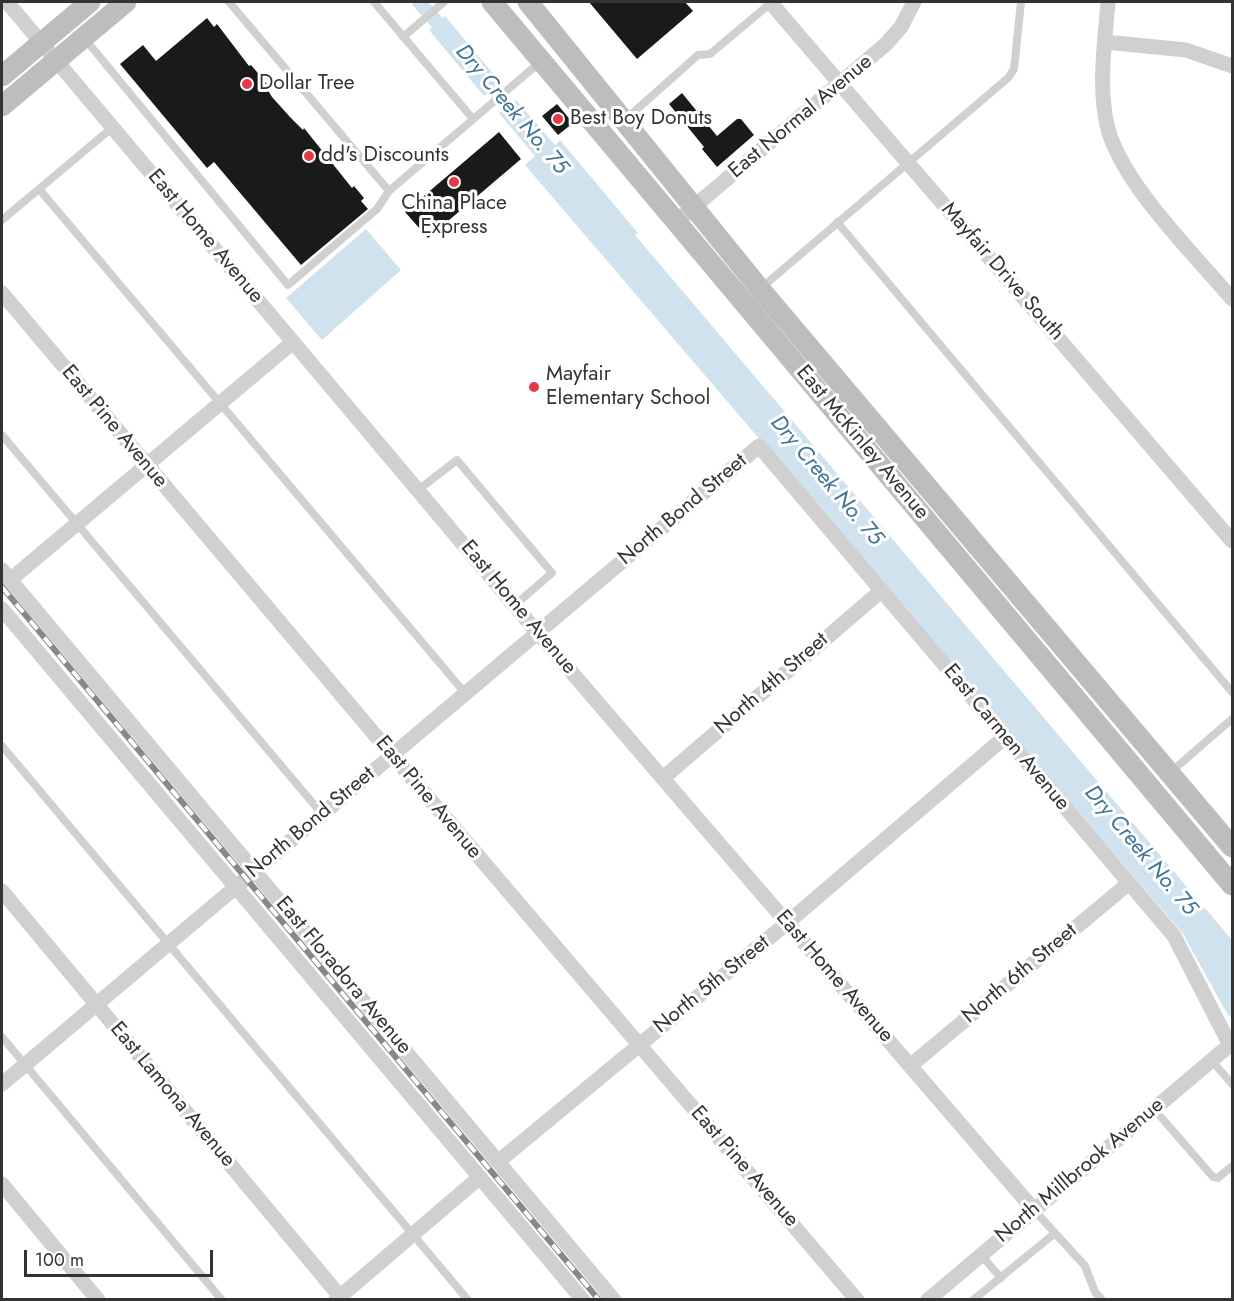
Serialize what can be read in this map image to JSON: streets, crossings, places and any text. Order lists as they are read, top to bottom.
{
  "streets": {
    "main road": ["East McKinley Avenue"],
    "street": [
      "East Normal Avenue",
      "East Home Avenue",
      "Mayfair Drive South",
      "East Pine Avenue",
      "North Bond Street",
      "North 4th Street",
      "East Carmen Avenue",
      "North 6th Street",
      "East Floradora Avenue",
      "North 5th Street",
      "East Lamona Avenue",
      "North Millbrook Avenue"
    ]
  },
  "crossings": [
    ["East Normal Avenue", "Mayfair Drive South"],
    ["East Normal Avenue", "East McKinley Avenue"],
    ["East Home Avenue", "North Bond Street"],
    ["East Home Avenue", "North 4th Street"],
    ["East Home Avenue", "North 6th Street"],
    ["East Home Avenue", "North 5th Street"],
    ["East Home Avenue", "North Millbrook Avenue"],
    ["East Pine Avenue", "North Bond Street"],
    ["East Pine Avenue", "North 5th Street"],
    ["North Bond Street", "East Carmen Avenue"],
    ["North Bond Street", "East Floradora Avenue"],
    ["North Bond Street", "East Lamona Avenue"],
    ["North 4th Street", "East Carmen Avenue"],
    ["East Carmen Avenue", "North 6th Street"],
    ["East Carmen Avenue", "North 5th Street"],
    ["East Carmen Avenue", "North Millbrook Avenue"],
    ["East Floradora Avenue", "North 5th Street"]
  ],
  "water": ["Dry Creek No. 75"],
  "places": [
    "Dollar Tree",
    "Best Boy Donuts",
    "dd's Discounts",
    "China Place Express",
    "Mayfair Elementary School"
  ],
  "scale_bar": "100 m"
}
